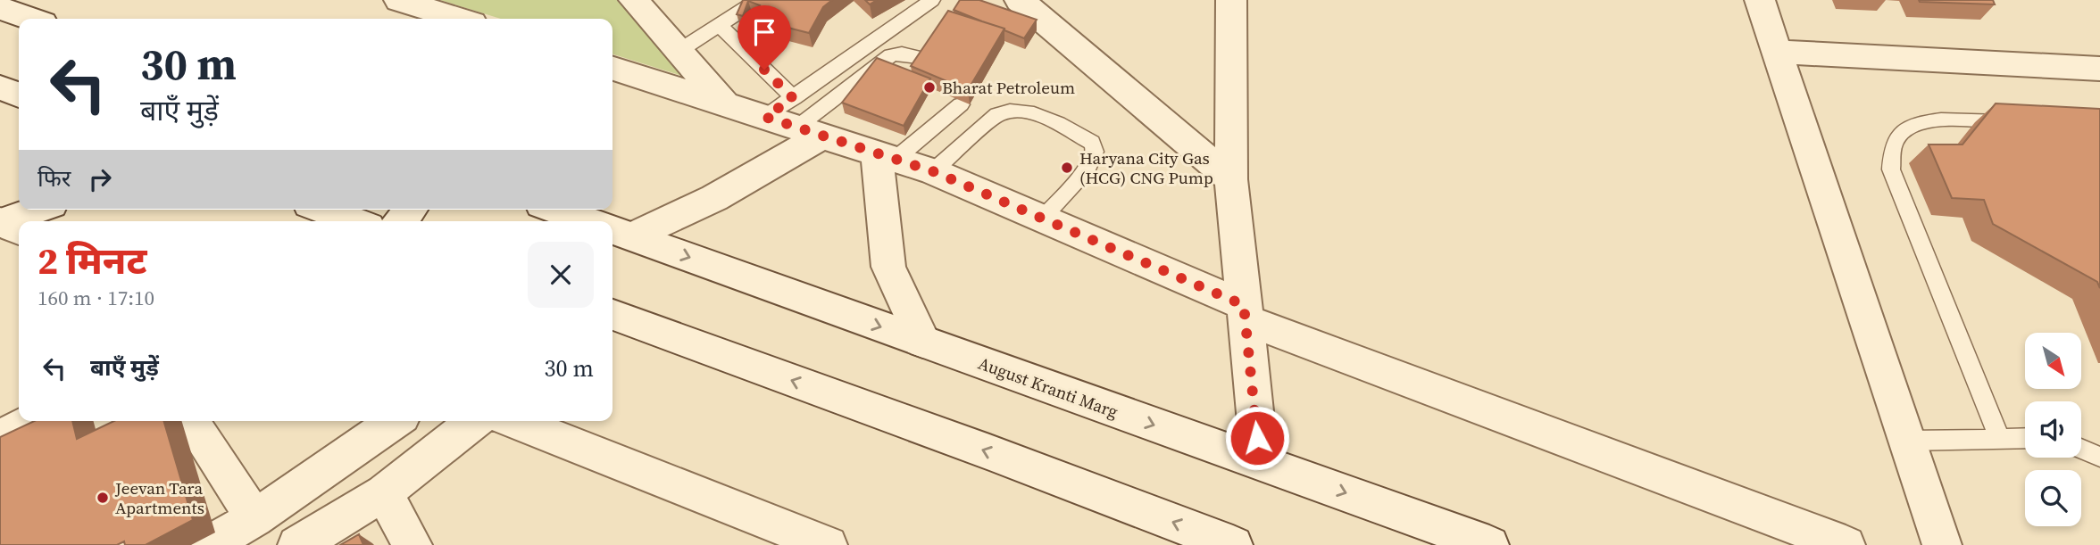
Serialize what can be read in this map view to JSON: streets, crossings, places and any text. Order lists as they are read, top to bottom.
{
  "streets": {
    "street": ["August Kranti Marg"]
  },
  "places": ["Bharat Petroleum", "Haryana City Gas (HCG) CNG Pump", "Jeevan Tara Apartments"],
  "north": "bottom right",
  "page": {
    "turn": ["30 m", "बाएँ मुड़ें"],
    "then": "फिर",
    "heading": ["2 मिनट", "160 m · 17:10"],
    "list": [
      {
        "name": "बाएँ मुड़ें",
        "value": "30 m"
      }
    ]
  }
}
